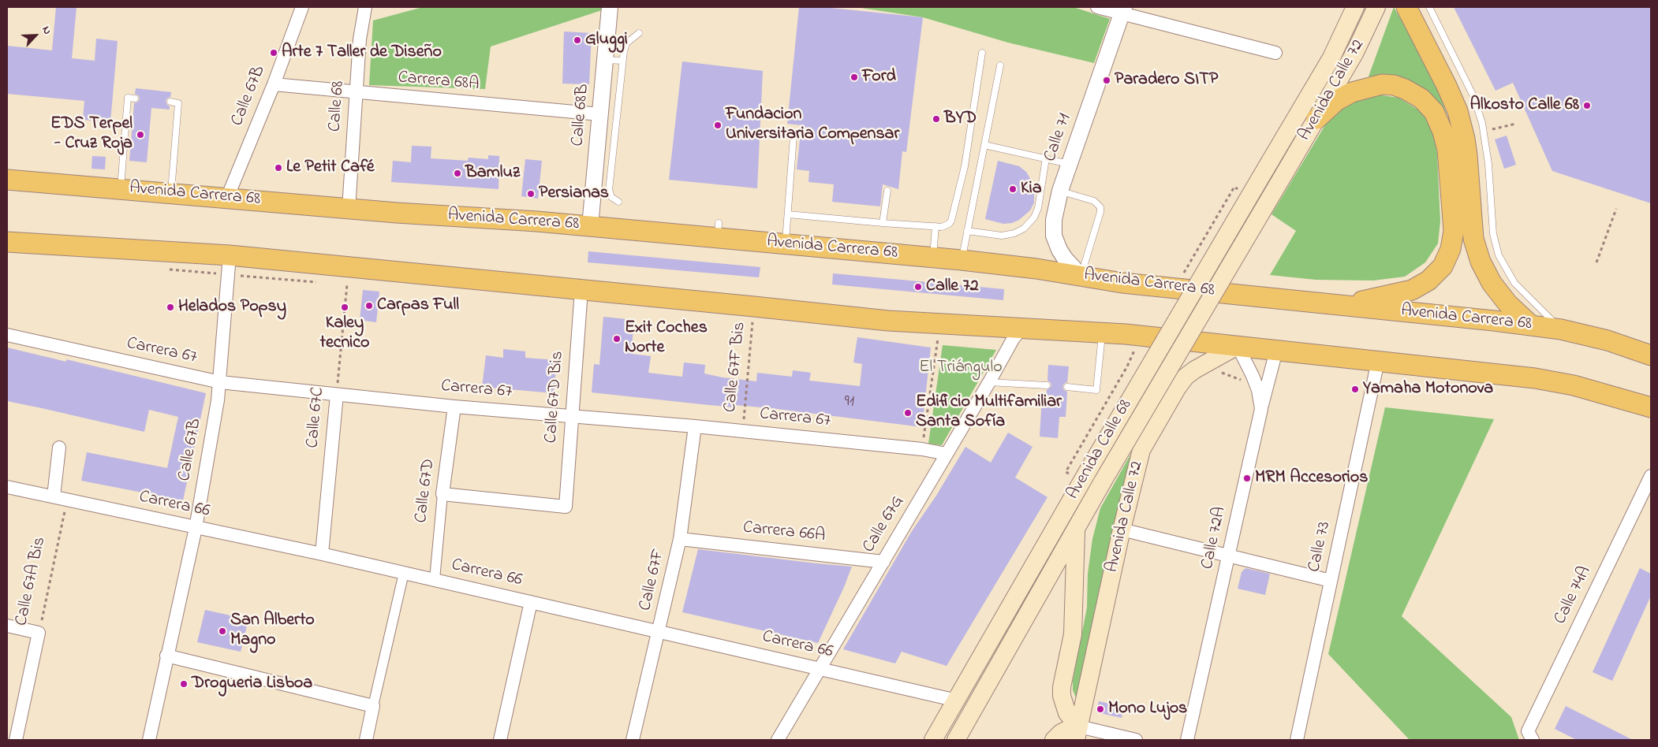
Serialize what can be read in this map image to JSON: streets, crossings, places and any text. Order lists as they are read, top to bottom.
{
  "streets": {
    "main road": ["Avenida Calle 72", "Avenida Carrera 68", "Avenida Calle 68"],
    "street": [
      "Carrera 68A",
      "Calle 67B",
      "Calle 68",
      "Calle 68B",
      "Calle 71",
      "Carrera 67",
      "Calle 67D Bis",
      "Calle 67C",
      "Calle 67D",
      "Carrera 66",
      "Calle 67G",
      "Carrera 66A",
      "Calle 72A",
      "Calle 73",
      "Calle 67F",
      "Calle 67A Bis",
      "Calle 74A"
    ],
    "path": ["Calle 67F Bis"]
  },
  "crossings": [
    ["Carrera 68A", "Calle 67B"],
    ["Carrera 68A", "Calle 68"],
    ["Carrera 68A", "Calle 68B"],
    ["Avenida Calle 72", "Avenida Calle 68"],
    ["Avenida Calle 72", "Calle 72A"],
    ["Calle 67B", "Avenida Carrera 68"],
    ["Calle 67B", "Carrera 67"],
    ["Calle 67B", "Carrera 66"],
    ["Calle 68", "Avenida Carrera 68"],
    ["Calle 68B", "Avenida Carrera 68"],
    ["Calle 71", "Avenida Carrera 68"],
    ["Carrera 67", "Calle 67F Bis"],
    ["Carrera 67", "Calle 67D Bis"],
    ["Carrera 67", "Calle 67C"],
    ["Carrera 67", "Calle 67D"],
    ["Carrera 67", "Calle 67G"],
    ["Carrera 67", "Calle 67F"],
    ["Calle 67D Bis", "Calle 67D"],
    ["Calle 67C", "Carrera 66"],
    ["Avenida Calle 68", "Carrera 66"],
    ["Calle 67D", "Carrera 66"],
    ["Carrera 66", "Calle 67G"],
    ["Carrera 66", "Calle 67F"],
    ["Carrera 66", "Calle 67A Bis"],
    ["Calle 67G", "Carrera 66A"],
    ["Carrera 66A", "Calle 67F"]
  ],
  "parks": ["El Triángulo"],
  "places": [
    "Gluggi",
    "Arte 7 Taller de Diseño",
    "Ford",
    "Paradero SITP",
    "Alkosto Calle 68",
    "BYD",
    "Fundacion Universitaria Compensar",
    "EDS Terpel - Cruz Roja",
    "Le Petit Café",
    "Bamluz",
    "Kia",
    "Persianas",
    "Calle 72",
    "Carpas Full",
    "Helados Popsy",
    "Kaley tecnico",
    "Exit Coches Norte",
    "Yamaha Motonova",
    "Edificio Multifamiliar Santa Sofía",
    "MRM Accesorios",
    "San Alberto Magno",
    "Drogueria Lisboa",
    "Mono Lujos"
  ],
  "house_numbers": ["91"],
  "north": "top right"
}
